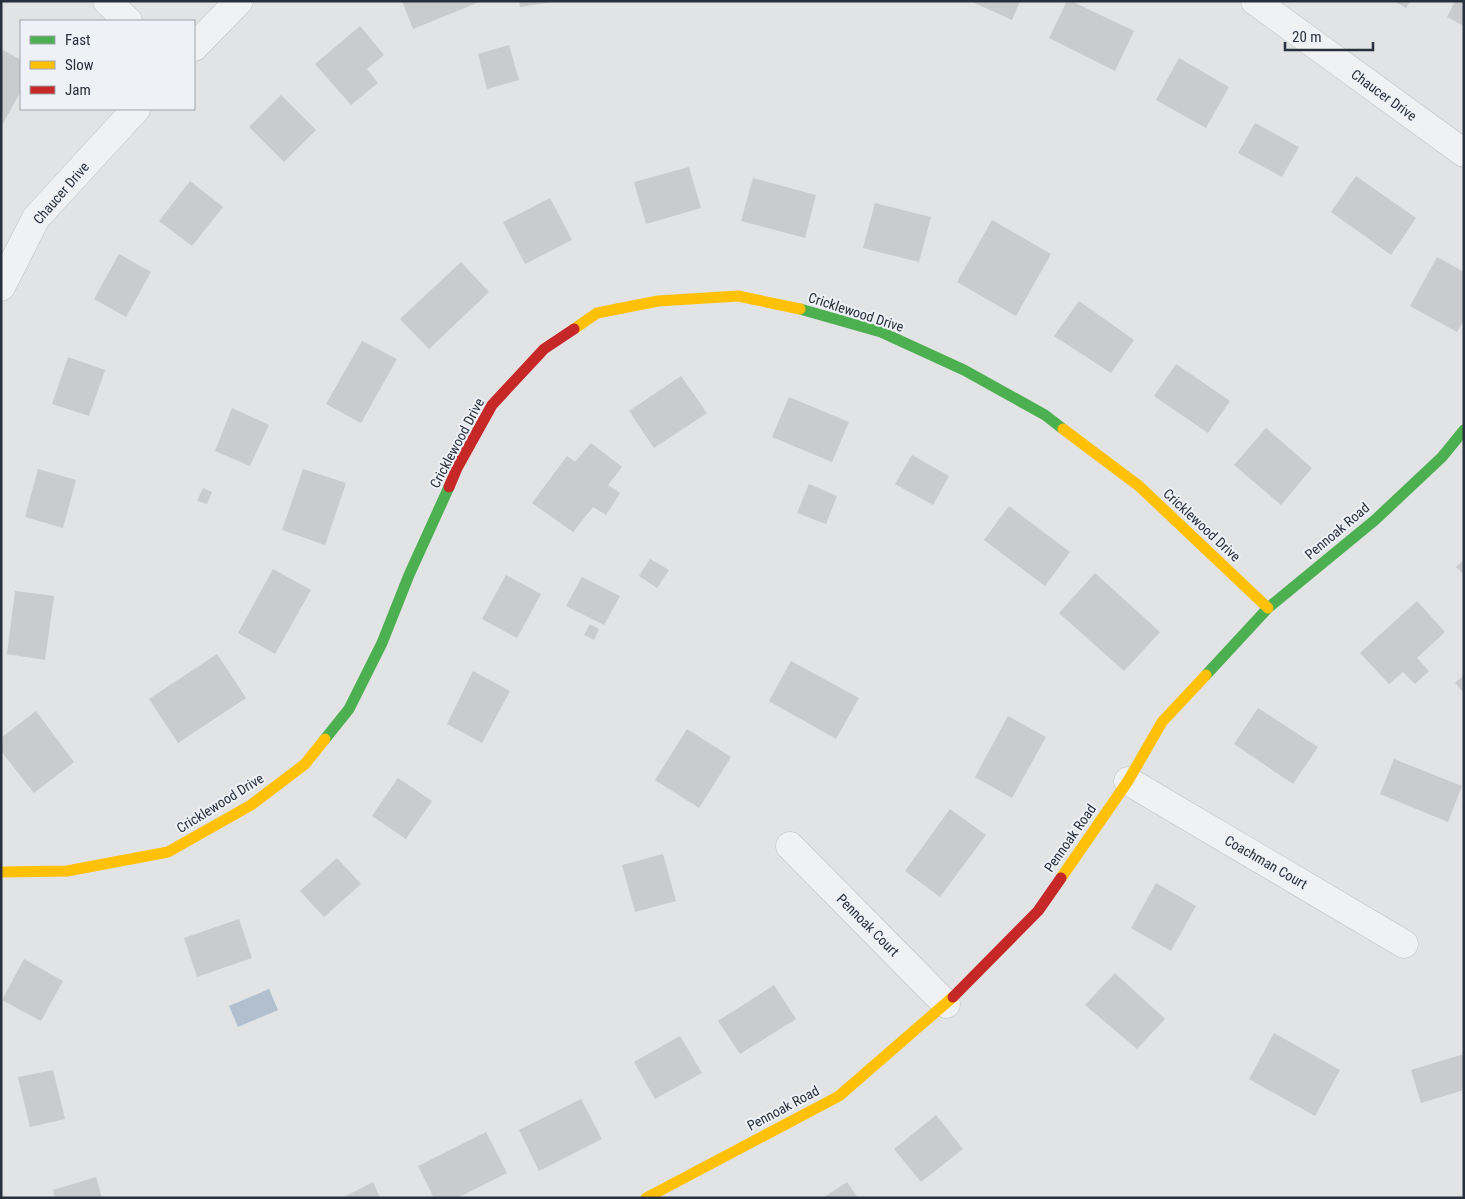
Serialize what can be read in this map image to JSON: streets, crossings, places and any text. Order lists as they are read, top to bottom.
{
  "streets": {
    "street": [
      "Chaucer Drive",
      "Cricklewood Drive",
      "Pennoak Road",
      "Coachman Court",
      "Pennoak Court"
    ]
  },
  "crossings": [
    ["Cricklewood Drive", "Pennoak Road"],
    ["Pennoak Road", "Coachman Court"],
    ["Pennoak Road", "Pennoak Court"]
  ],
  "legend": ["Fast", "Slow", "Jam"],
  "scale_bar": "20 m"
}
